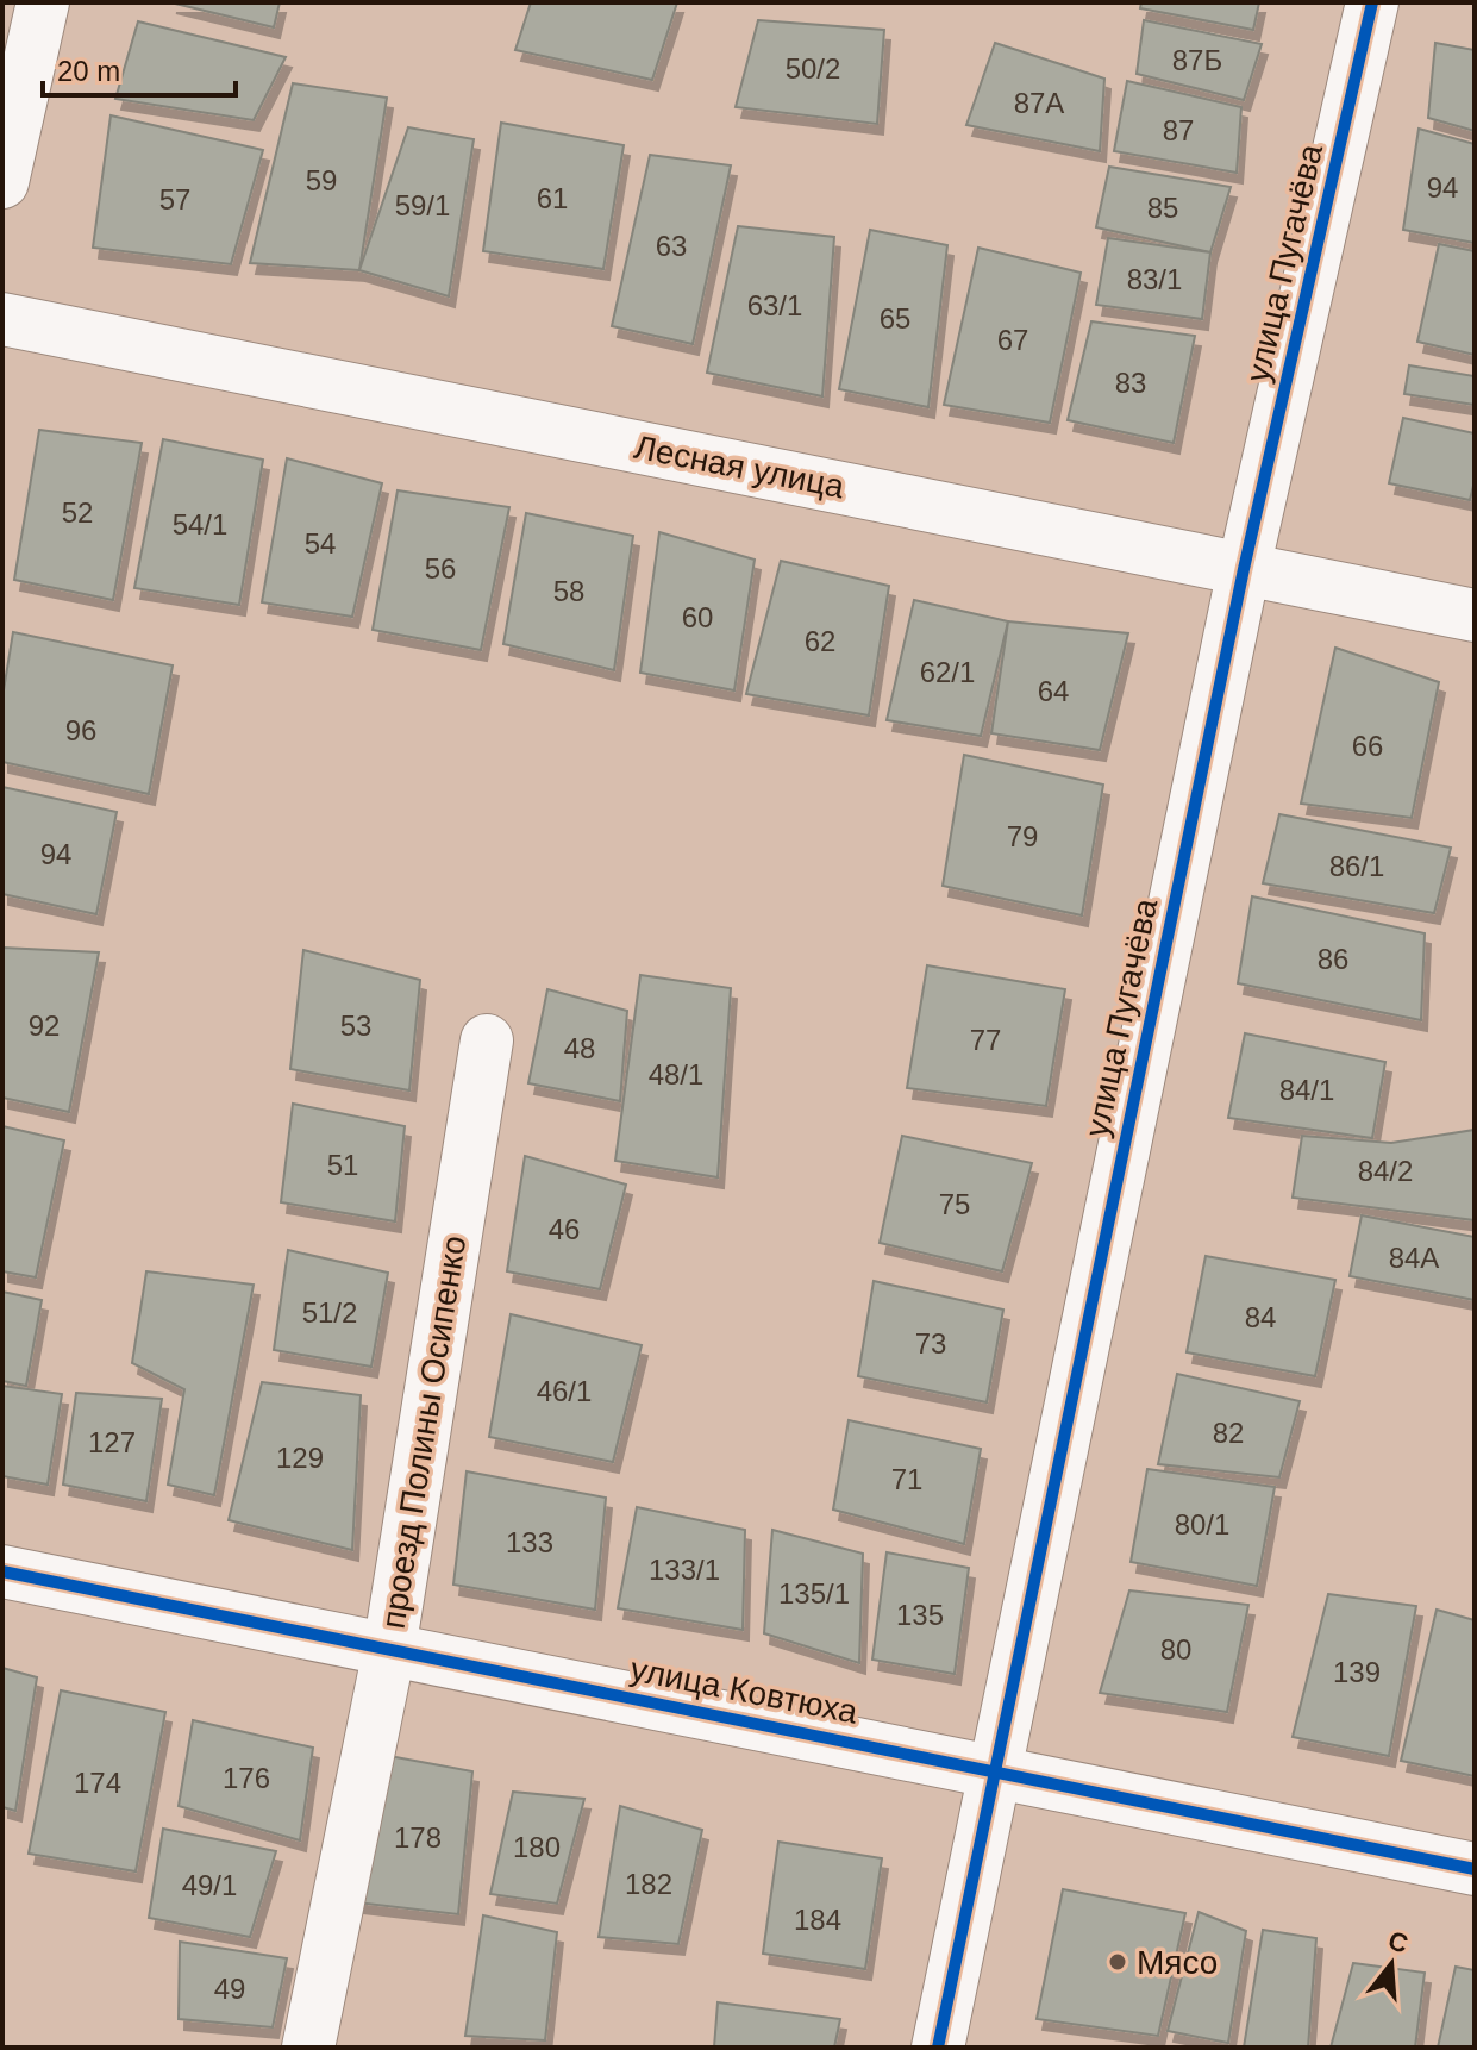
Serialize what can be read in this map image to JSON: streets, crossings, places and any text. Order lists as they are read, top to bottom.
{
  "streets": {
    "street": [
      "улица Пугачёва",
      "Лесная улица",
      "проезд Полины Осипенко",
      "улица Ковтюха"
    ]
  },
  "crossings": [
    ["улица Пугачёва", "Лесная улица"],
    ["улица Пугачёва", "улица Ковтюха"],
    ["проезд Полины Осипенко", "улица Ковтюха"]
  ],
  "places": ["Мясо"],
  "house_numbers": [
    "87Б",
    "50/2",
    "87А",
    "87",
    "59",
    "94",
    "61",
    "57",
    "59/1",
    "85",
    "63",
    "83/1",
    "63/1",
    "65",
    "67",
    "83",
    "52",
    "54/1",
    "54",
    "56",
    "58",
    "60",
    "62",
    "62/1",
    "64",
    "96",
    "66",
    "79",
    "94",
    "86/1",
    "86",
    "92",
    "53",
    "77",
    "48",
    "48/1",
    "84/1",
    "51",
    "84/2",
    "75",
    "46",
    "84А",
    "51/2",
    "84",
    "73",
    "46/1",
    "82",
    "127",
    "129",
    "71",
    "80/1",
    "133",
    "133/1",
    "135/1",
    "135",
    "80",
    "139",
    "176",
    "174",
    "178",
    "180",
    "182",
    "49/1",
    "184",
    "49"
  ],
  "scale_bar": "20 m",
  "north": "top"
}
